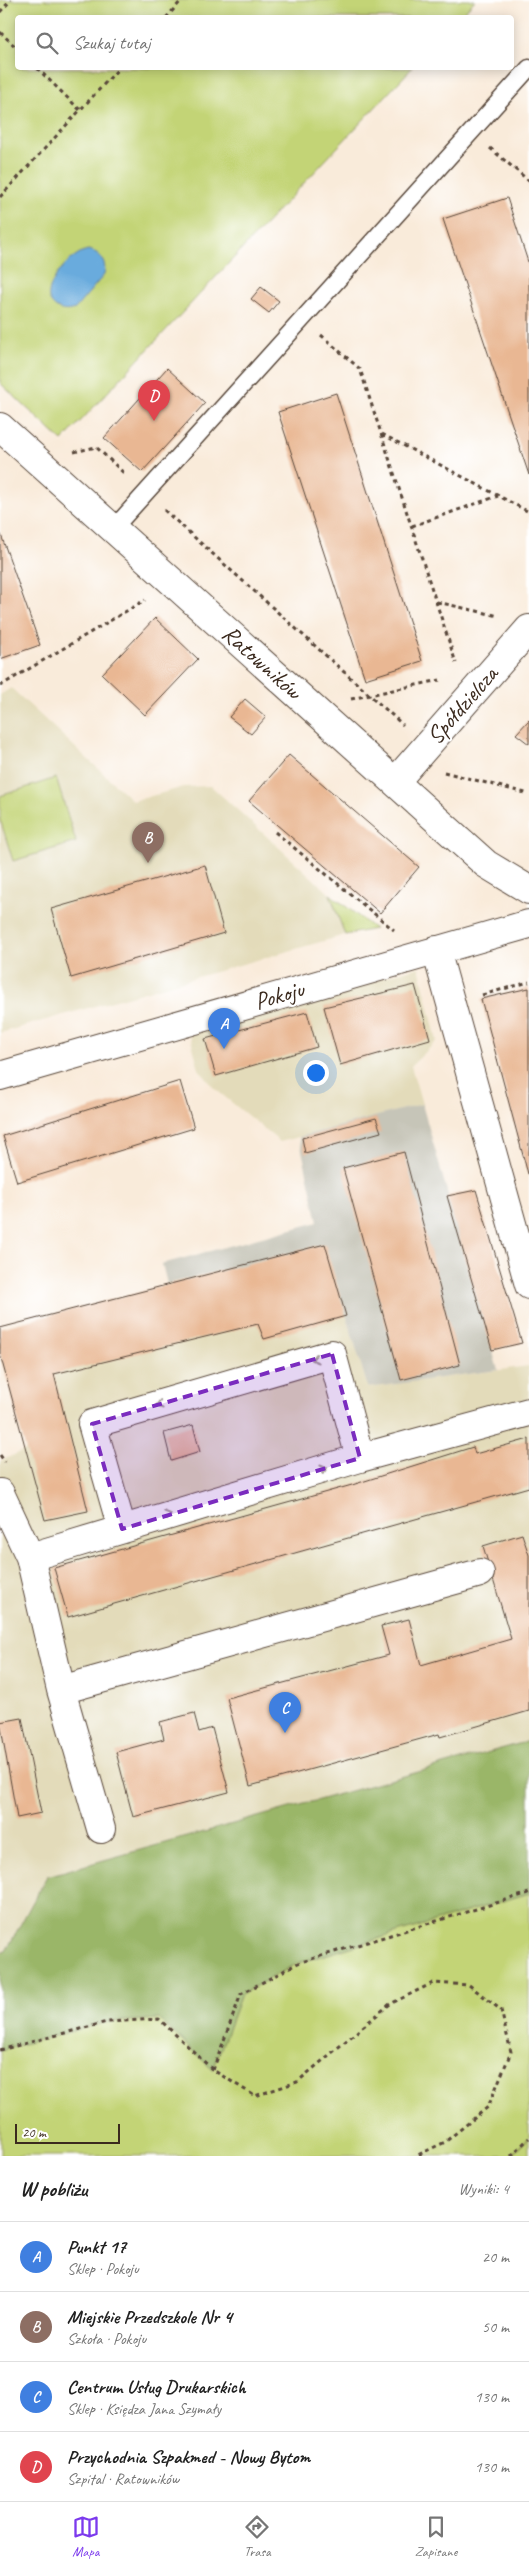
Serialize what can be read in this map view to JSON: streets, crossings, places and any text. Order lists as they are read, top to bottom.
{
  "streets": {
    "street": ["Ratowników", "Spółdzielcza", "Pokoju"]
  },
  "crossings": [
    ["Ratowników", "Spółdzielcza"]
  ],
  "scale_bar": "20 m",
  "page": {
    "search": "Szukaj tutaj",
    "pins": [
      "D",
      "B",
      "A",
      "C"
    ],
    "scale": "20 m",
    "heading": ["W pobliżu", "Wyniki: 4"],
    "list": [
      {
        "mark": "A",
        "name": "Punkt 17",
        "note": "Sklep · Pokoju",
        "value": "20 m"
      },
      {
        "mark": "B",
        "name": "Miejskie Przedszkole Nr 4",
        "note": "Szkoła · Pokoju",
        "value": "50 m"
      },
      {
        "mark": "C",
        "name": "Centrum Usług Drukarskich",
        "note": "Sklep · Księdza Jana Szymały",
        "value": "130 m"
      },
      {
        "mark": "D",
        "name": "Przychodnia Szpakmed - Nowy Bytom",
        "note": "Szpital · Ratowników",
        "value": "130 m"
      }
    ],
    "nav": ["Mapa", "Trasa", "Zapisane"]
  }
}
